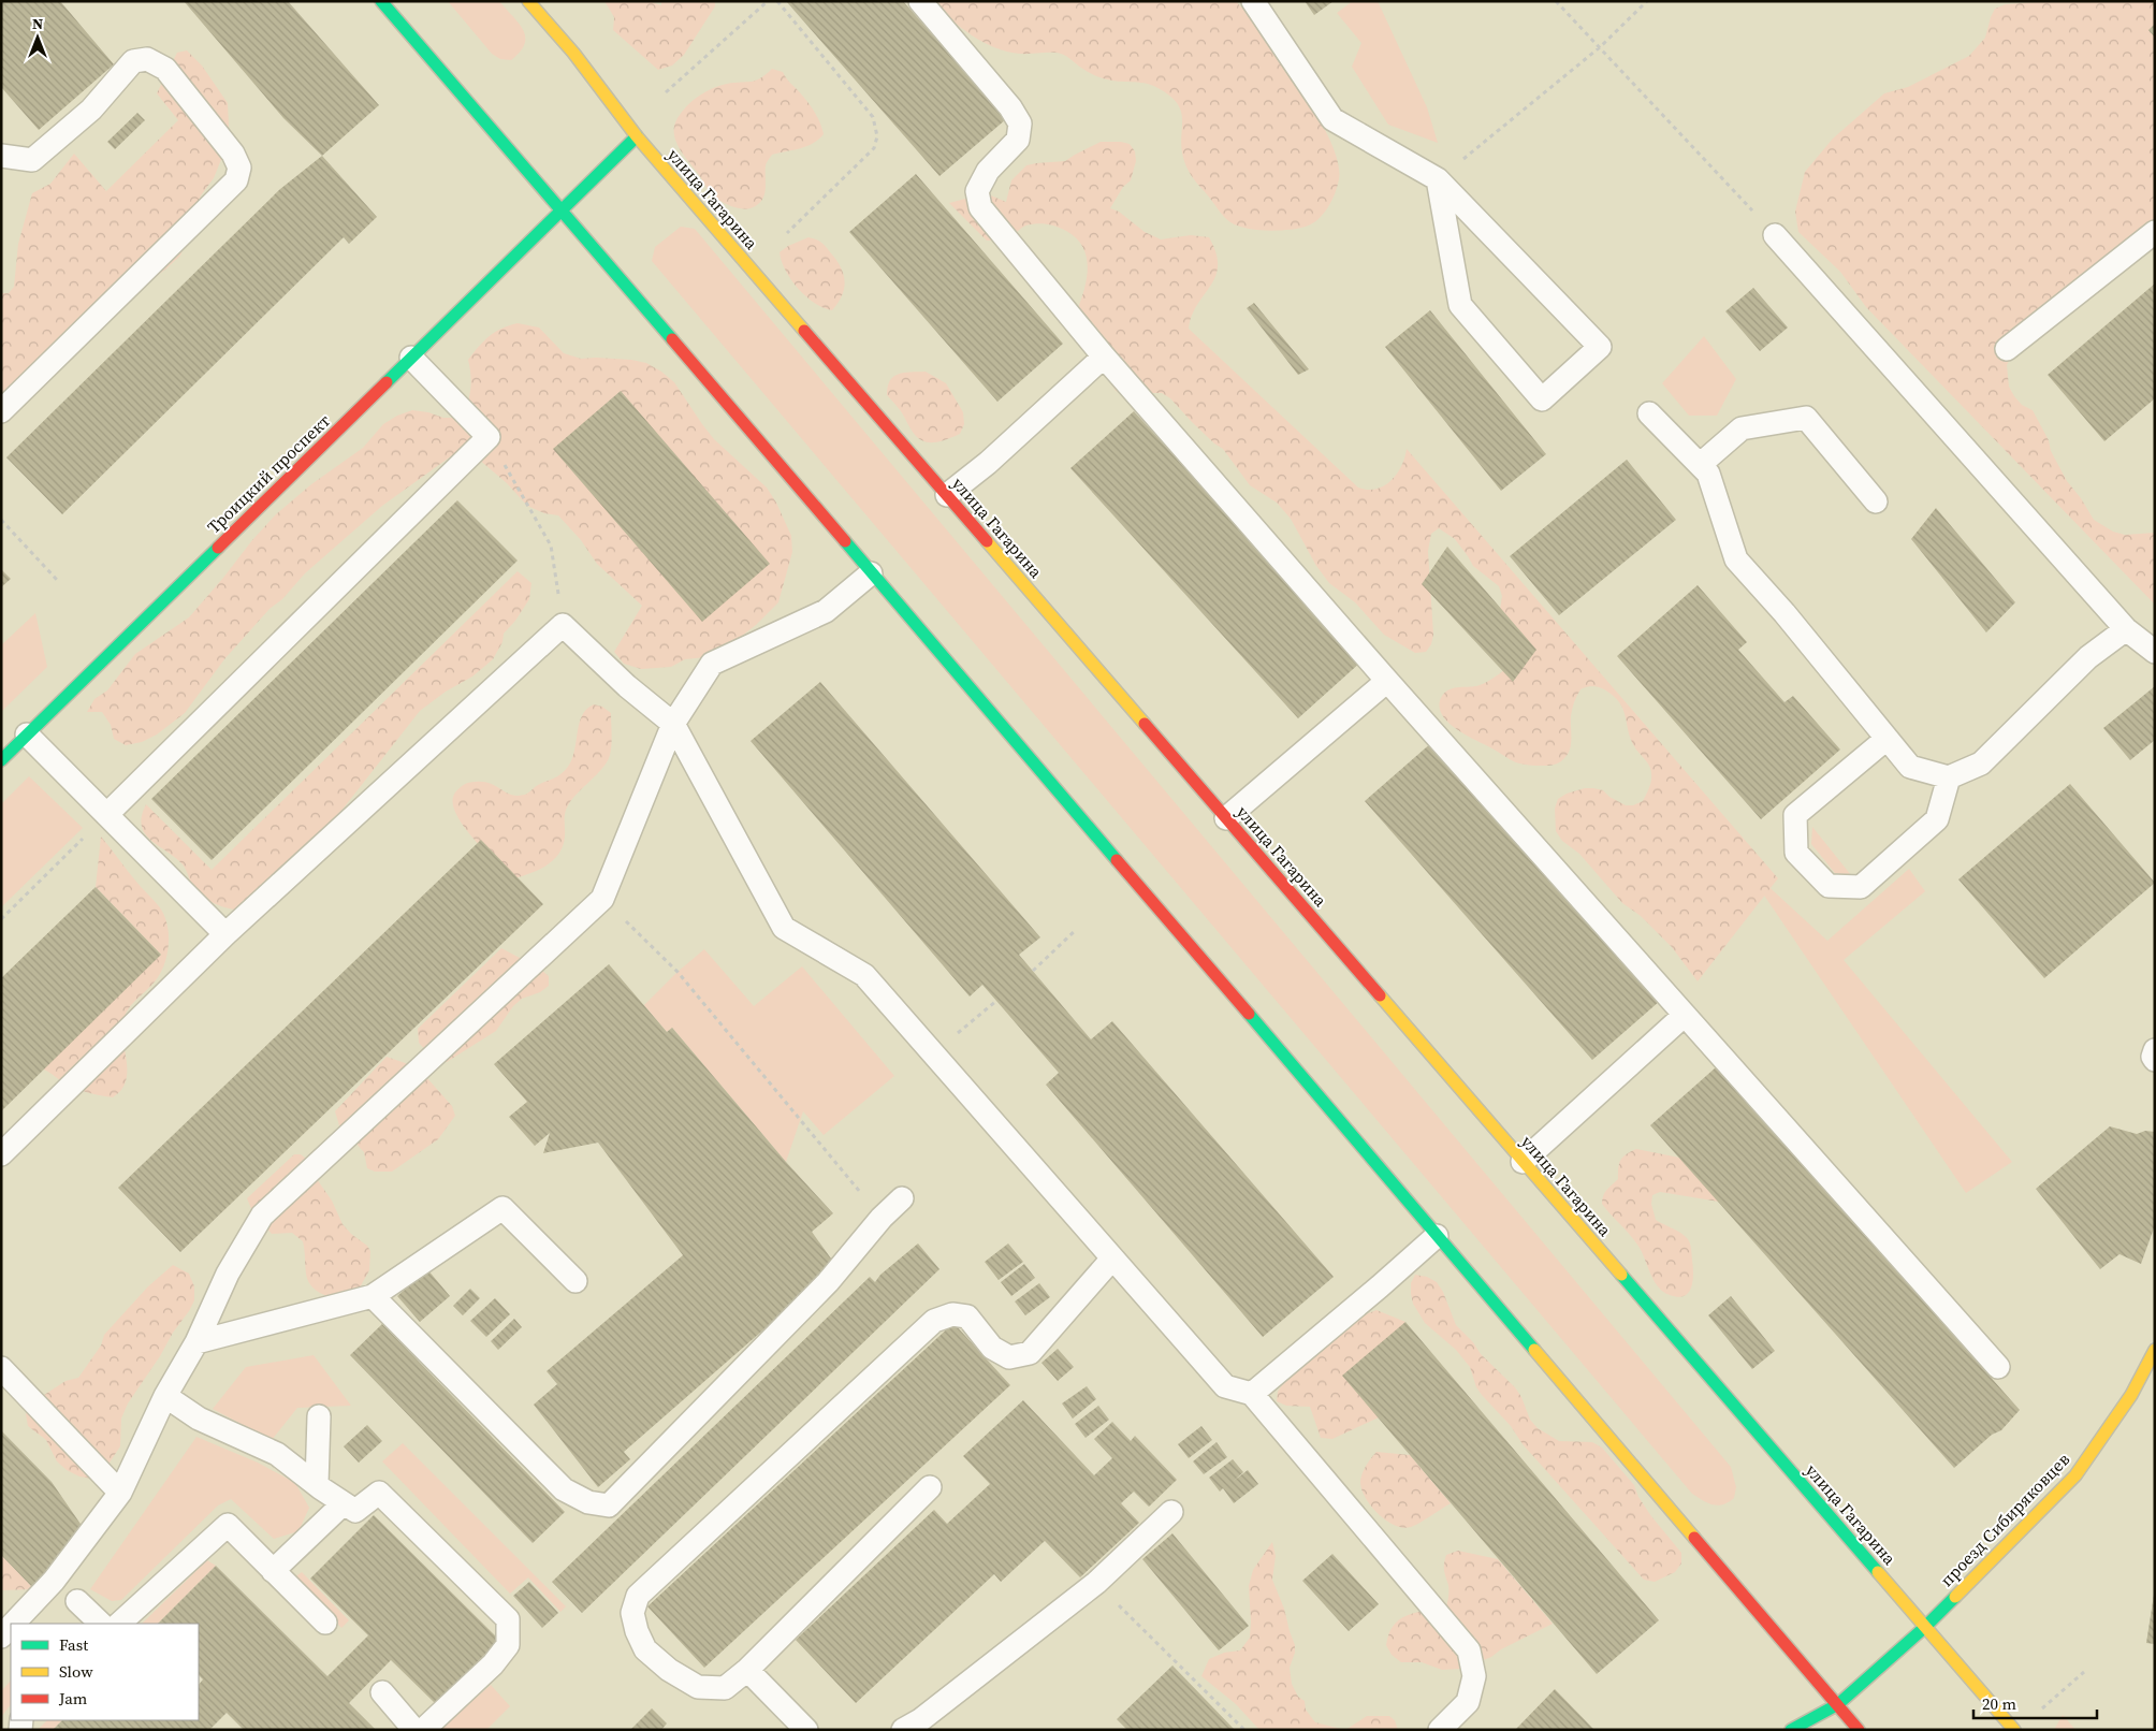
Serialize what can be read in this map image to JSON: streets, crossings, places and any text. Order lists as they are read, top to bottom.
{
  "streets": {
    "main road": ["улица Гагарина", "Троицкий проспект", "проезд Сибиряковцев"]
  },
  "crossings": [
    ["улица Гагарина", "Троицкий проспект"],
    ["улица Гагарина", "проезд Сибиряковцев"]
  ],
  "legend": ["Fast", "Slow", "Jam"],
  "scale_bar": "20 m",
  "north": "top"
}
